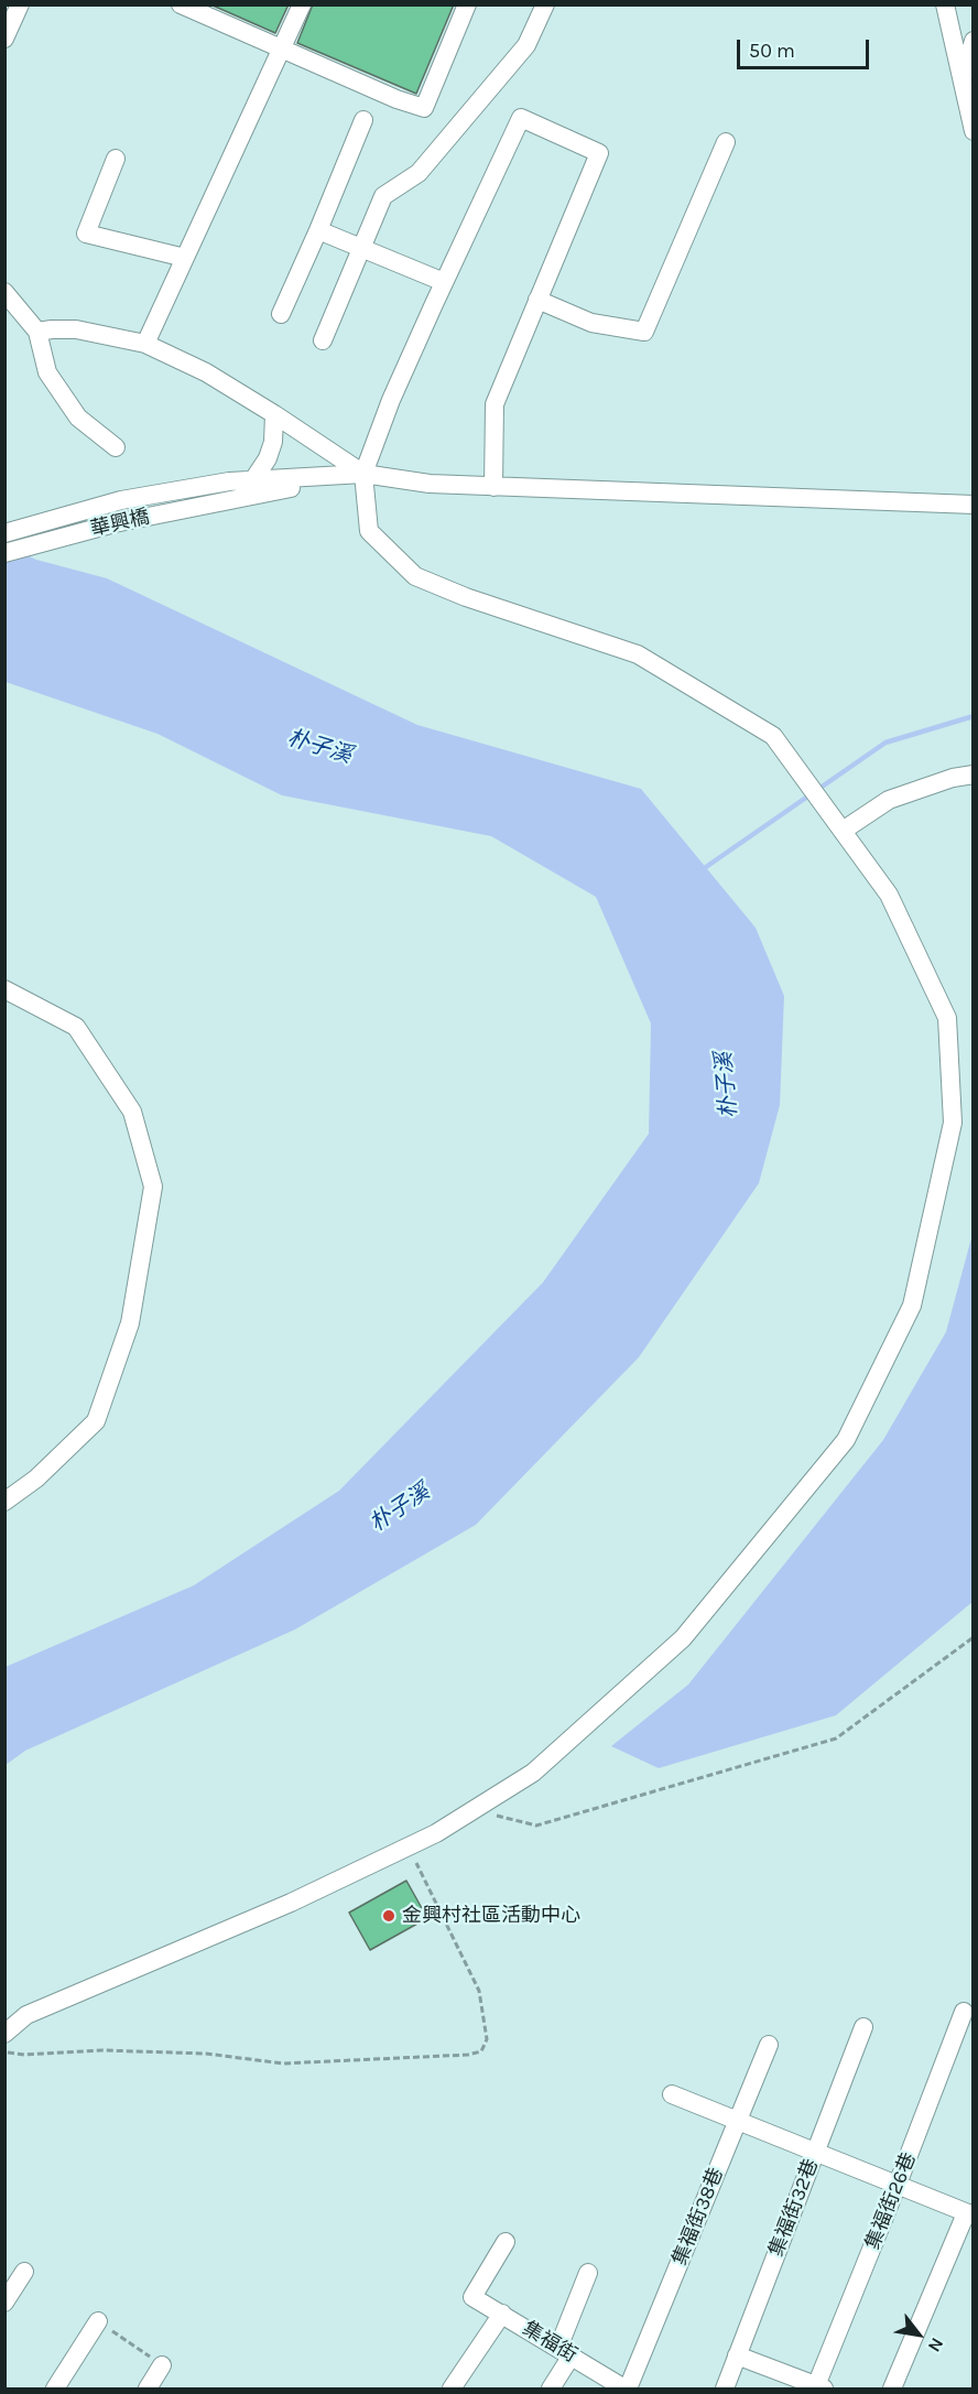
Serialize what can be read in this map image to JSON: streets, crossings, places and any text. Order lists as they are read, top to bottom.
{
  "streets": {
    "street": [
      "華興橋",
      "集福街26巷",
      "集福街32巷",
      "集福街38巷",
      "集福街"
    ]
  },
  "crossings": [
    ["集福街38巷", "集福街"]
  ],
  "water": ["朴子溪"],
  "places": ["金興村社區活動中心"],
  "scale_bar": "50 m",
  "north": "bottom right"
}
